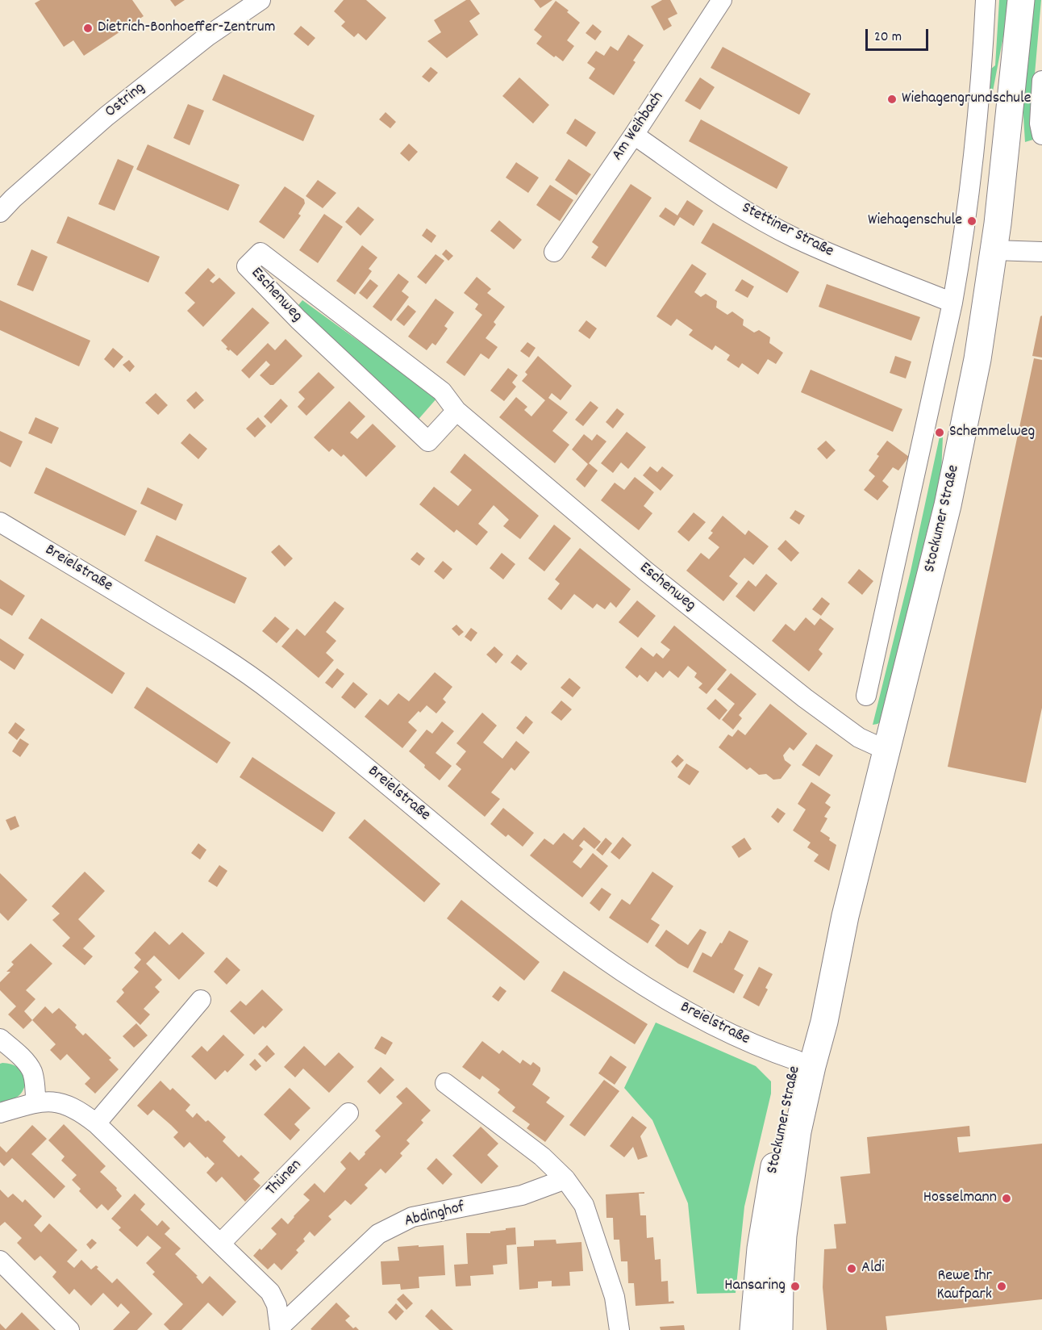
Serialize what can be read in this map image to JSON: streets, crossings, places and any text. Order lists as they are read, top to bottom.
{
  "streets": {
    "main road": ["Stockumer Straße"],
    "street": [
      "Ostring",
      "Am Weihbach",
      "Stettiner Straße",
      "Eschenweg",
      "Breielstraße",
      "Thünen",
      "Abdinghof"
    ]
  },
  "crossings": [
    ["Am Weihbach", "Stettiner Straße"],
    ["Eschenweg", "Stockumer Straße"],
    ["Stockumer Straße", "Breielstraße"]
  ],
  "places": [
    "Dietrich-Bonhoeffer-Zentrum",
    "Wiehagengrundschule",
    "Wiehagenschule",
    "Schemmelweg",
    "Hosselmann",
    "Aldi",
    "Hansaring",
    "Rewe Ihr Kaufpark"
  ],
  "scale_bar": "20 m"
}
